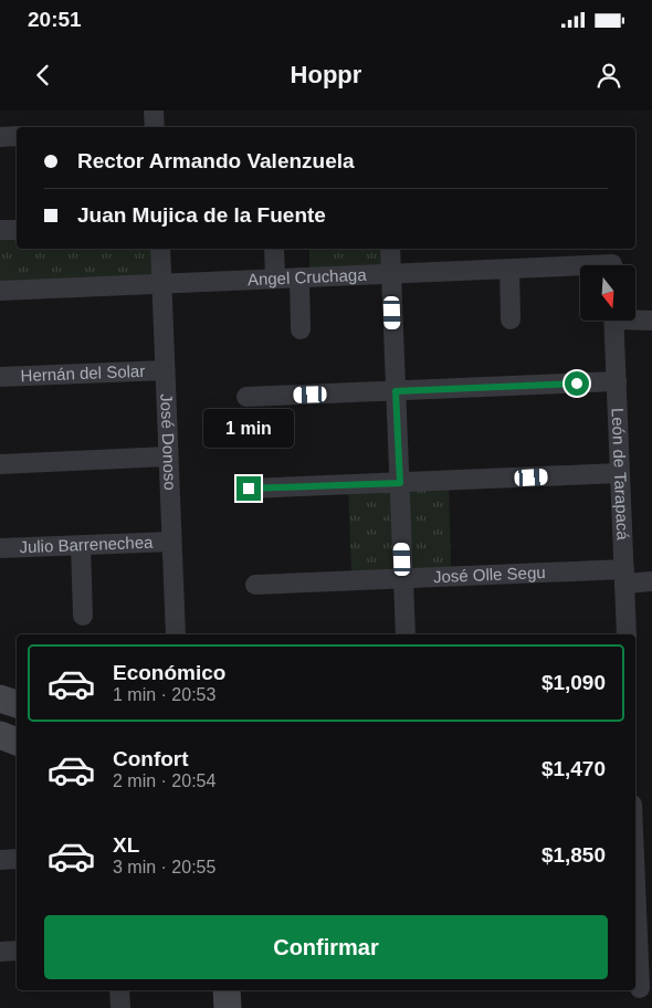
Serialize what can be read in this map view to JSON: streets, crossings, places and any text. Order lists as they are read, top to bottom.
{
  "streets": {
    "street": [
      "Angel Cruchaga",
      "Hernán del Solar",
      "José Donoso",
      "León de Tarapacá",
      "Julio Barrenechea",
      "José Olle Segu"
    ]
  },
  "crossings": [
    ["Angel Cruchaga", "José Donoso"],
    ["Hernán del Solar", "José Donoso"],
    ["José Donoso", "Julio Barrenechea"],
    ["León de Tarapacá", "José Olle Segu"]
  ],
  "north": "bottom",
  "page": {
    "status": "20:51",
    "header": "Hoppr",
    "banner": ["Rector Armando Valenzuela", "Juan Mujica de la Fuente"],
    "bubble": "1 min",
    "list": [
      {
        "name": "Económico",
        "note": "1 min · 20:53",
        "value": "$1,090"
      },
      {
        "name": "Confort",
        "note": "2 min · 20:54",
        "value": "$1,470"
      },
      {
        "name": "XL",
        "note": "3 min · 20:55",
        "value": "$1,850"
      }
    ],
    "buttons": "Confirmar"
  }
}
